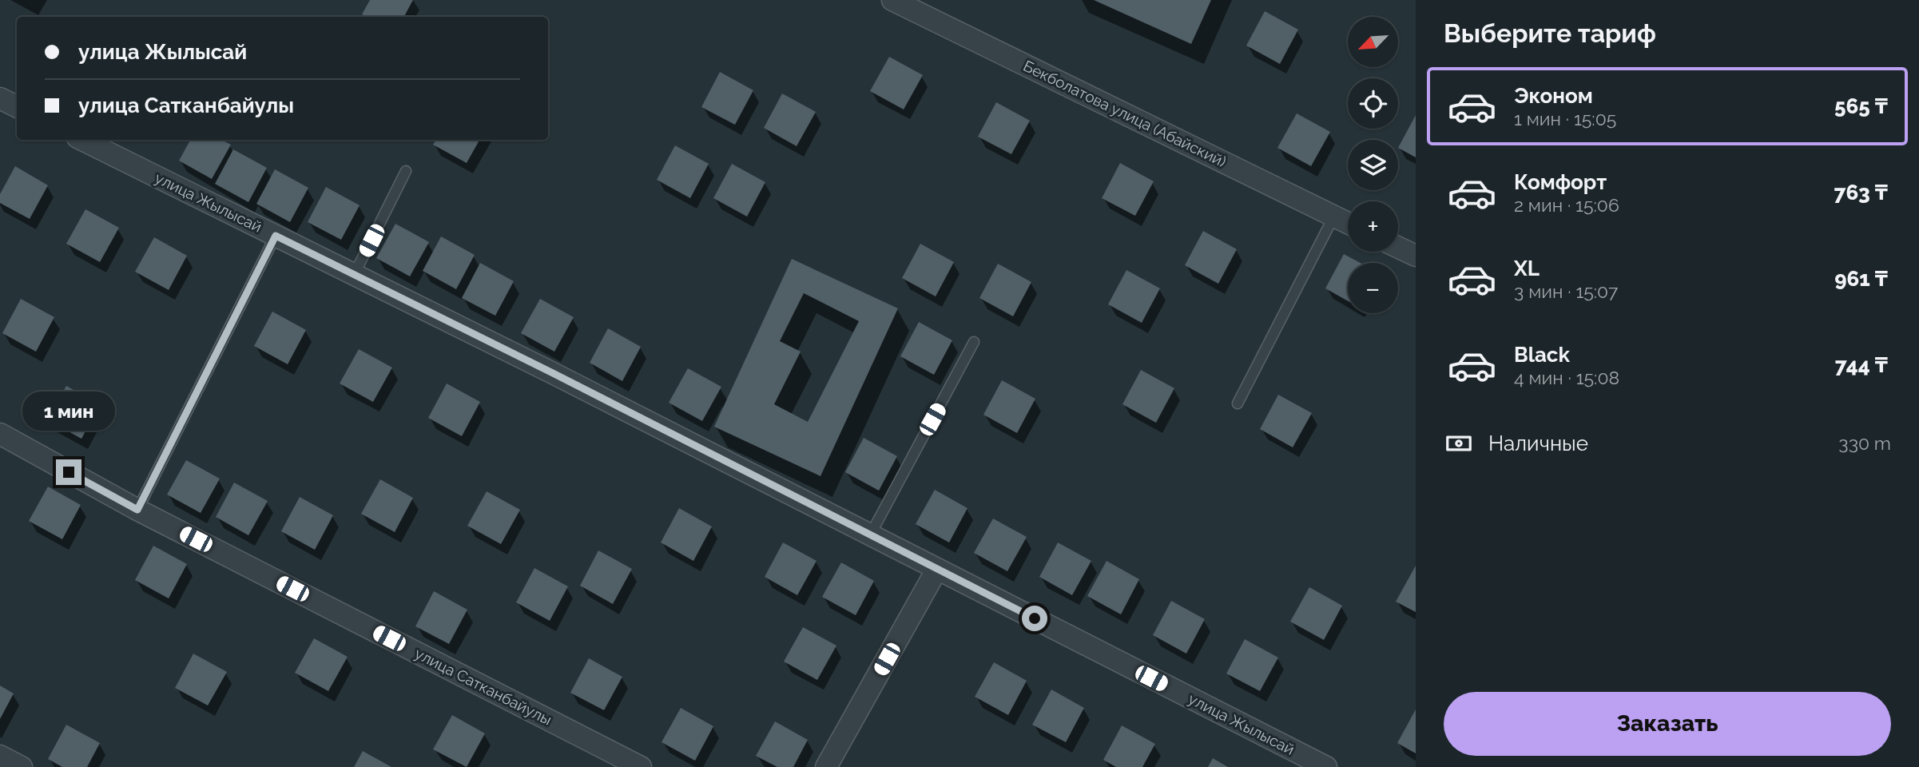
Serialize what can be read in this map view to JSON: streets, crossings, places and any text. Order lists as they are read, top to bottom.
{
  "streets": {
    "street": ["Бекболатова улица (Абайский)", "улица Жылысай", "улица Сатканбайулы"]
  },
  "north": "bottom left",
  "page": {
    "heading": "Выберите тариф",
    "map_buttons": ["+", "−"],
    "banner": ["улица Жылысай", "улица Сатканбайулы"],
    "list": [
      {
        "name": "Эконом",
        "note": "1 мин · 15:05",
        "value": "565 ₸"
      },
      {
        "name": "Комфорт",
        "note": "2 мин · 15:06",
        "value": "763 ₸"
      },
      {
        "name": "XL",
        "note": "3 мин · 15:07",
        "value": "961 ₸"
      },
      {
        "name": "Black",
        "note": "4 мин · 15:08",
        "value": "744 ₸"
      }
    ],
    "bubble": "1 мин",
    "pay": ["Наличные", "330 m"],
    "buttons": "Заказать"
  }
}
